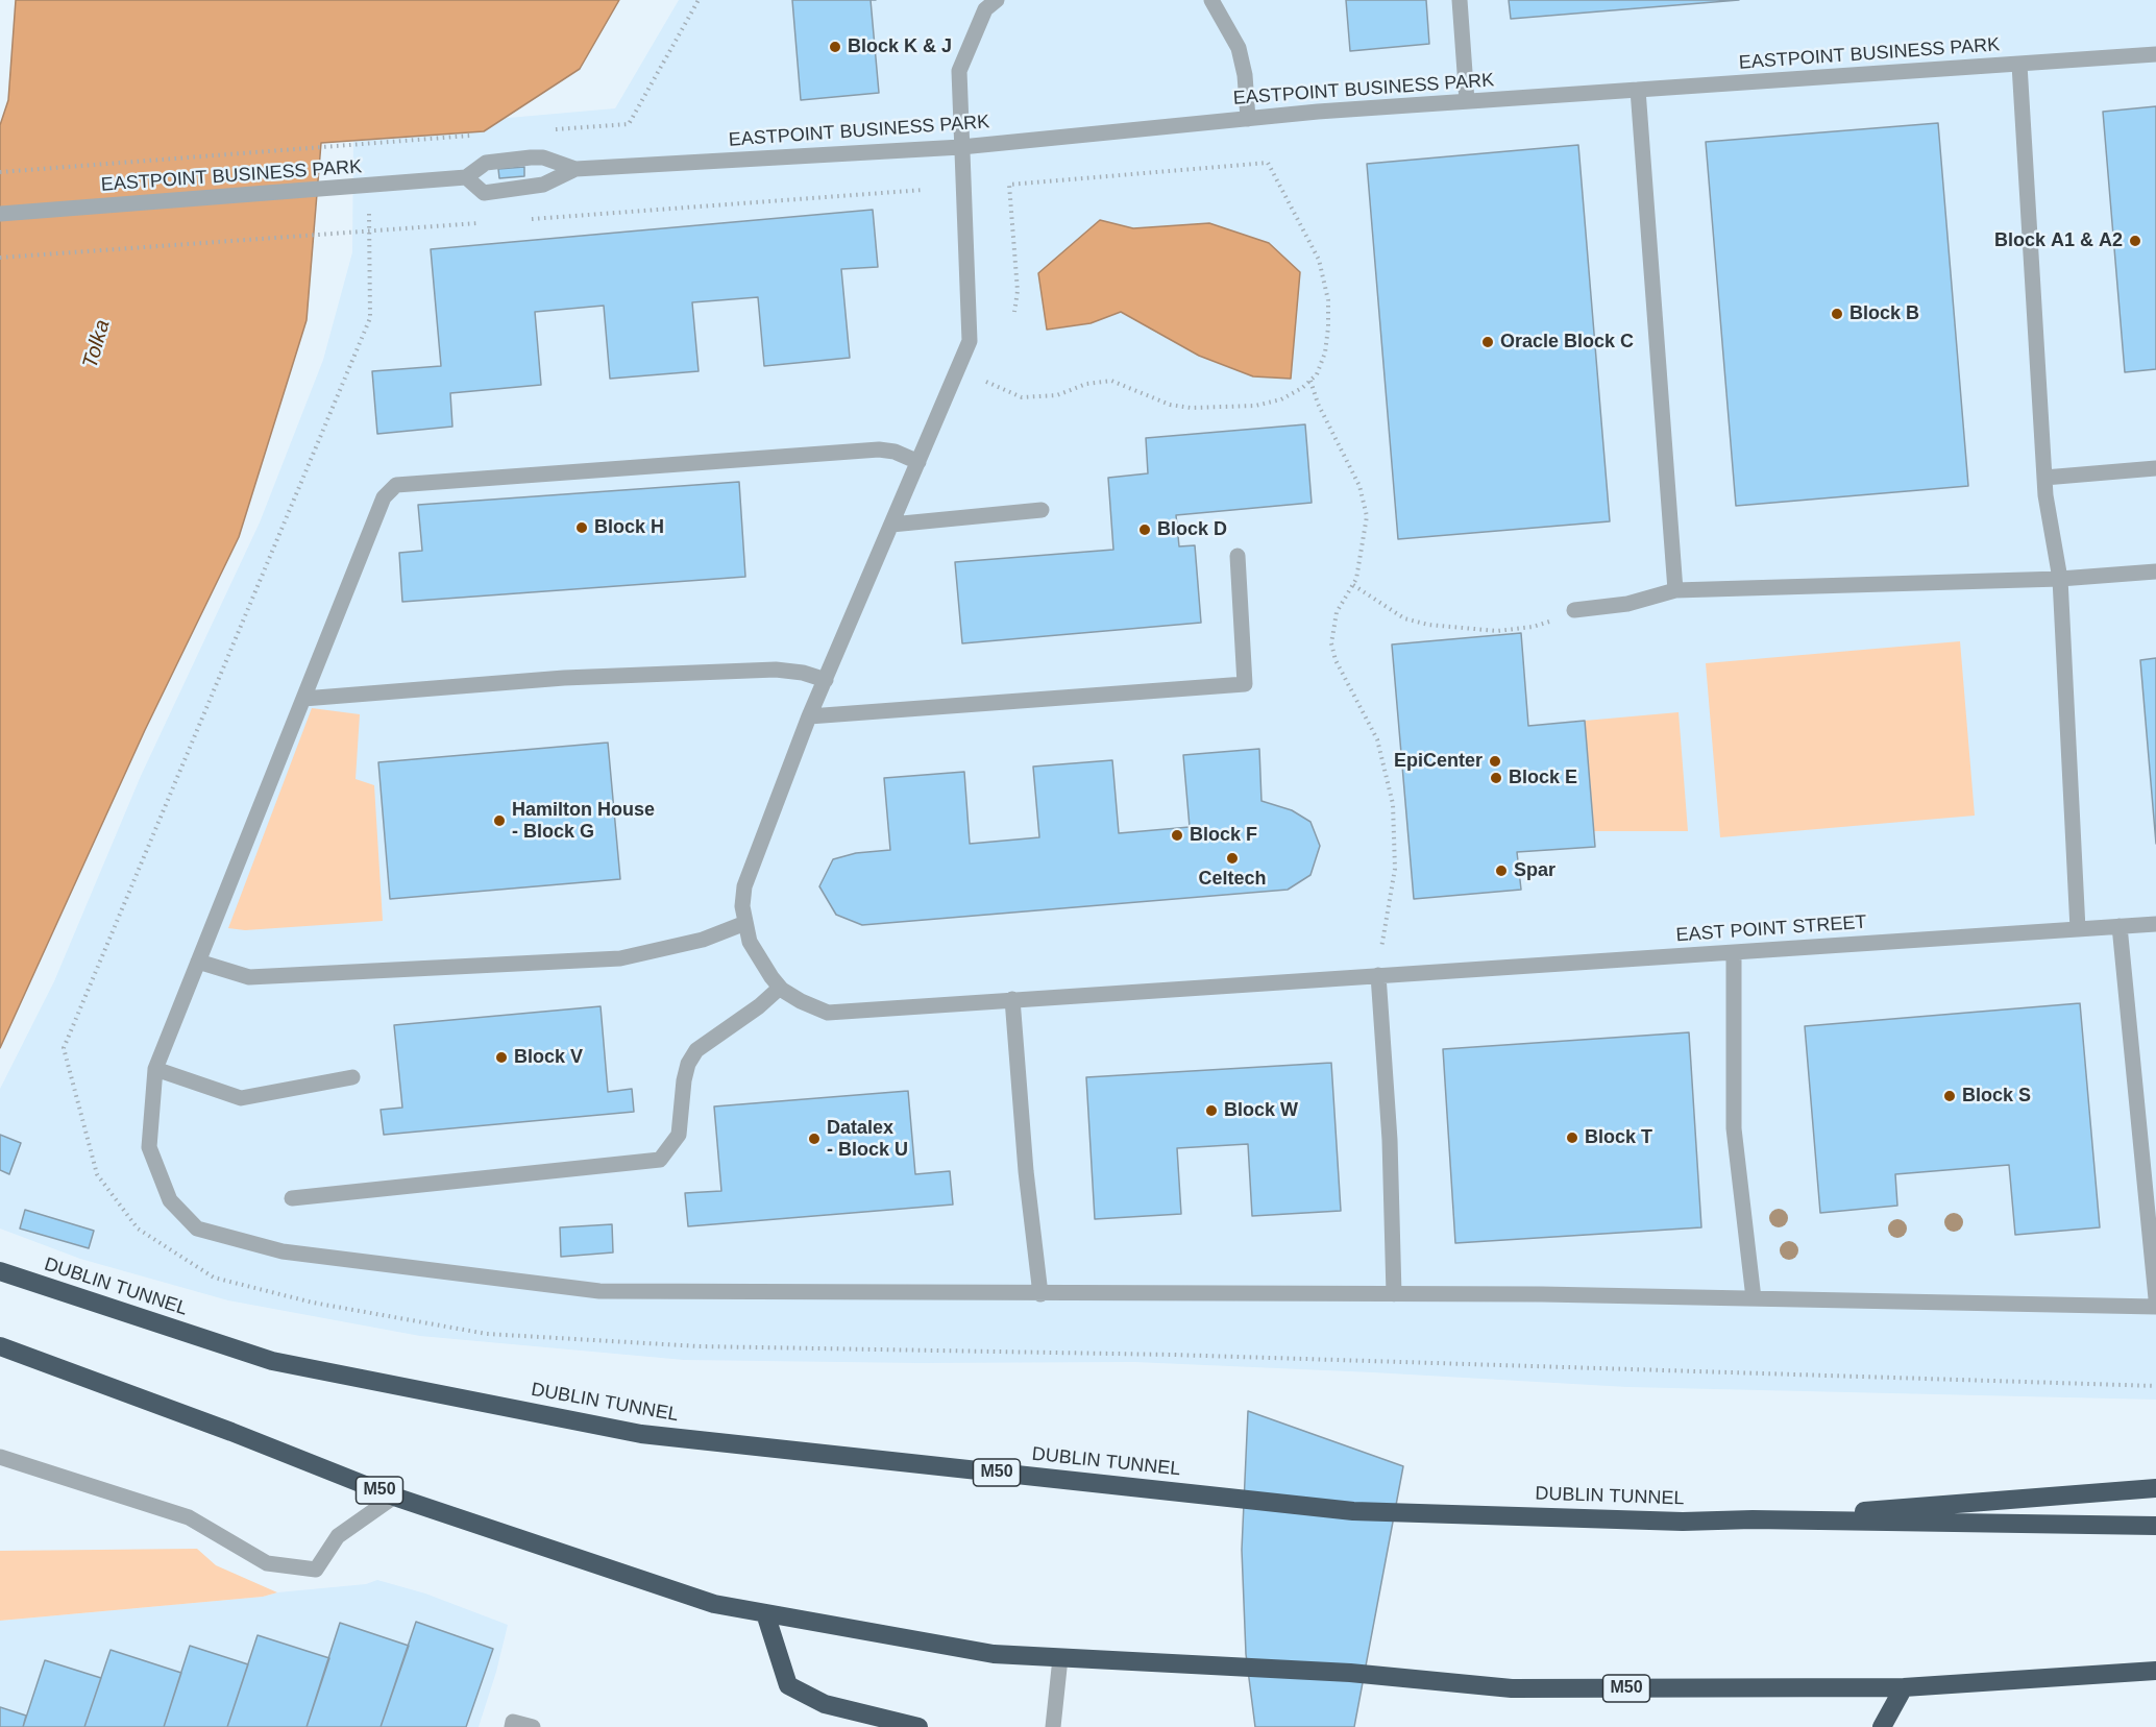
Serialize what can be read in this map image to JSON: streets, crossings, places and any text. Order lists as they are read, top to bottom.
{
  "streets": {
    "highway": ["DUBLIN TUNNEL", "M50"],
    "lane": ["EASTPOINT BUSINESS PARK", "EAST POINT STREET"]
  },
  "crossings": [
    ["DUBLIN TUNNEL", "M50"]
  ],
  "water": ["Tolka"],
  "places": [
    "Block K & J",
    "Block A1 & A2",
    "Block B",
    "Oracle Block C",
    "Block H",
    "Block D",
    "EpiCenter",
    "Block E",
    "Hamilton House - Block G",
    "Block F",
    "Celtech",
    "Spar",
    "Block V",
    "Block S",
    "Block W",
    "Block T",
    "Datalex - Block U"
  ]
}
